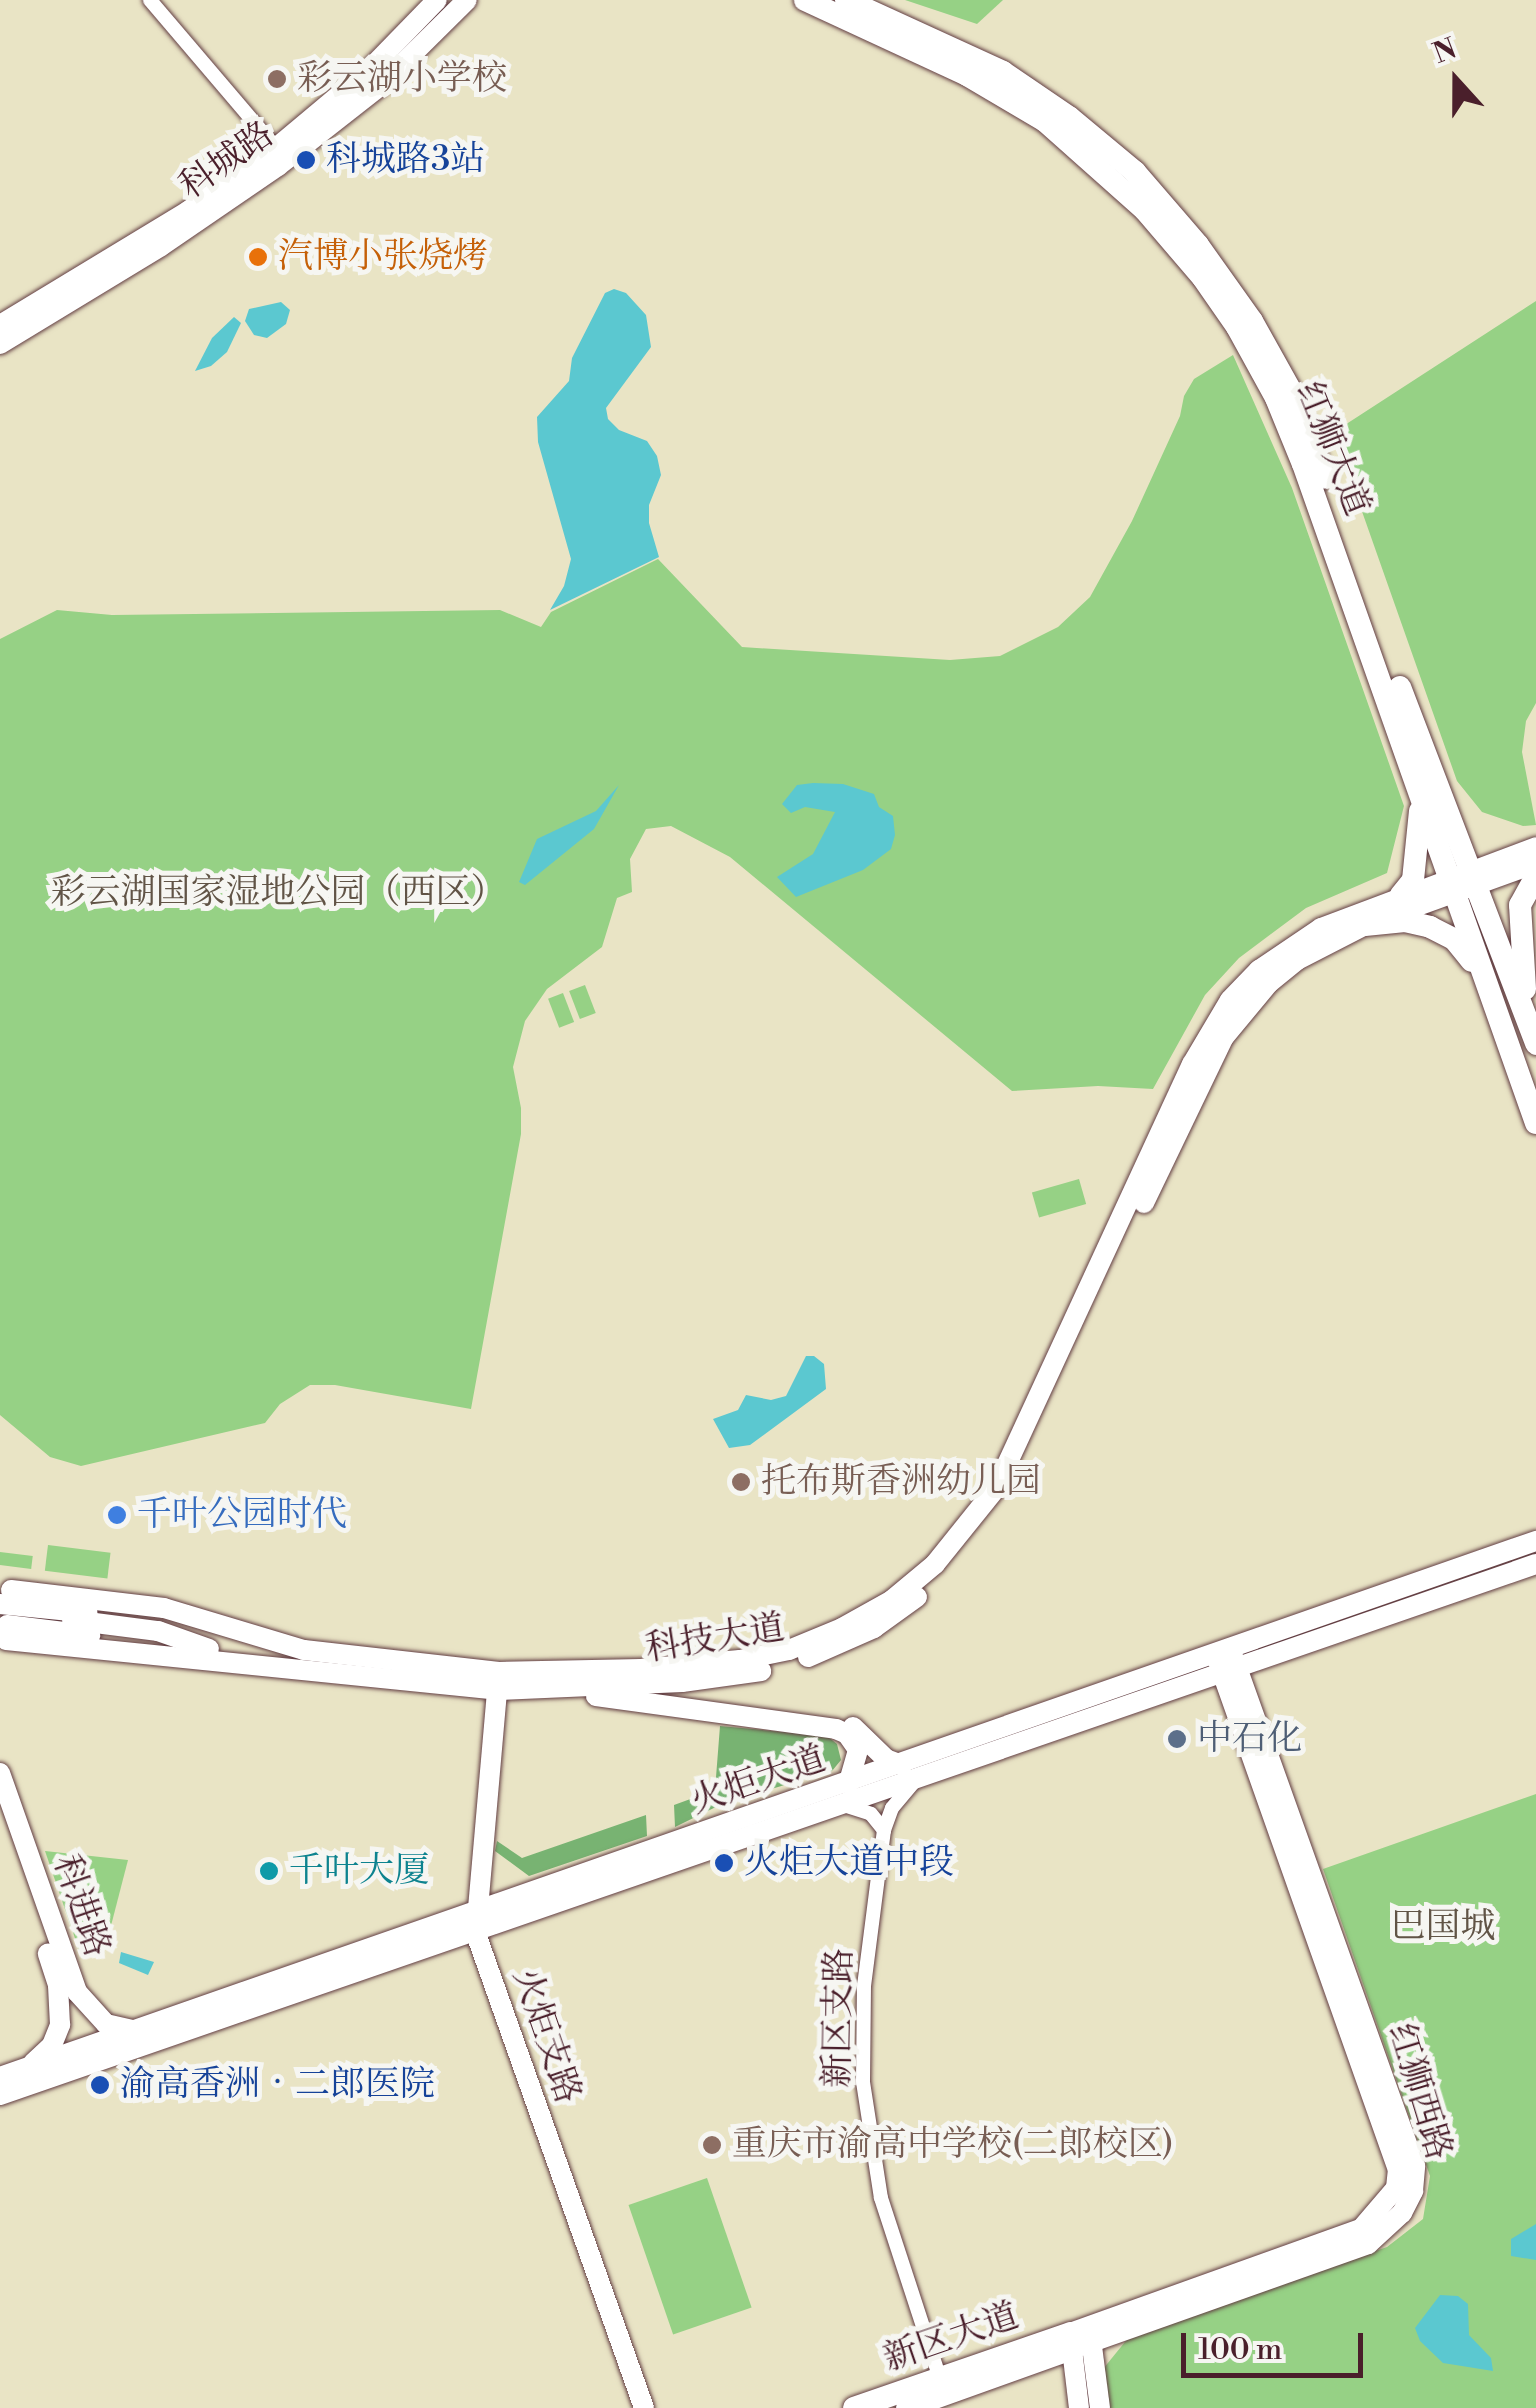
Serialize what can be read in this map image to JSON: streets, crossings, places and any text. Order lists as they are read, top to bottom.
{
  "streets": {
    "main road": [
      "科城路",
      "红狮大道",
      "科技大道",
      "火炬大道",
      "科进路",
      "火炬支路",
      "红狮西路",
      "新区大道"
    ],
    "street": ["新区支路"]
  },
  "crossings": [
    ["红狮大道", "科技大道"],
    ["科技大道", "火炬支路"],
    ["火炬大道", "科进路"],
    ["火炬大道", "火炬支路"],
    ["火炬大道", "红狮西路"],
    ["新区支路", "新区大道"],
    ["红狮西路", "新区大道"]
  ],
  "parks": ["彩云湖国家湿地公园（西区）", "巴国城"],
  "places": [
    "彩云湖小学校",
    "科城路3站",
    "汽博小张烧烤",
    "托布斯香洲幼儿园",
    "千叶公园时代",
    "中石化",
    "火炬大道中段",
    "千叶大厦",
    "渝高香洲‧二郎医院",
    "重庆市渝高中学校(二郎校区)"
  ],
  "scale_bar": "100 m",
  "north": "top"
}
